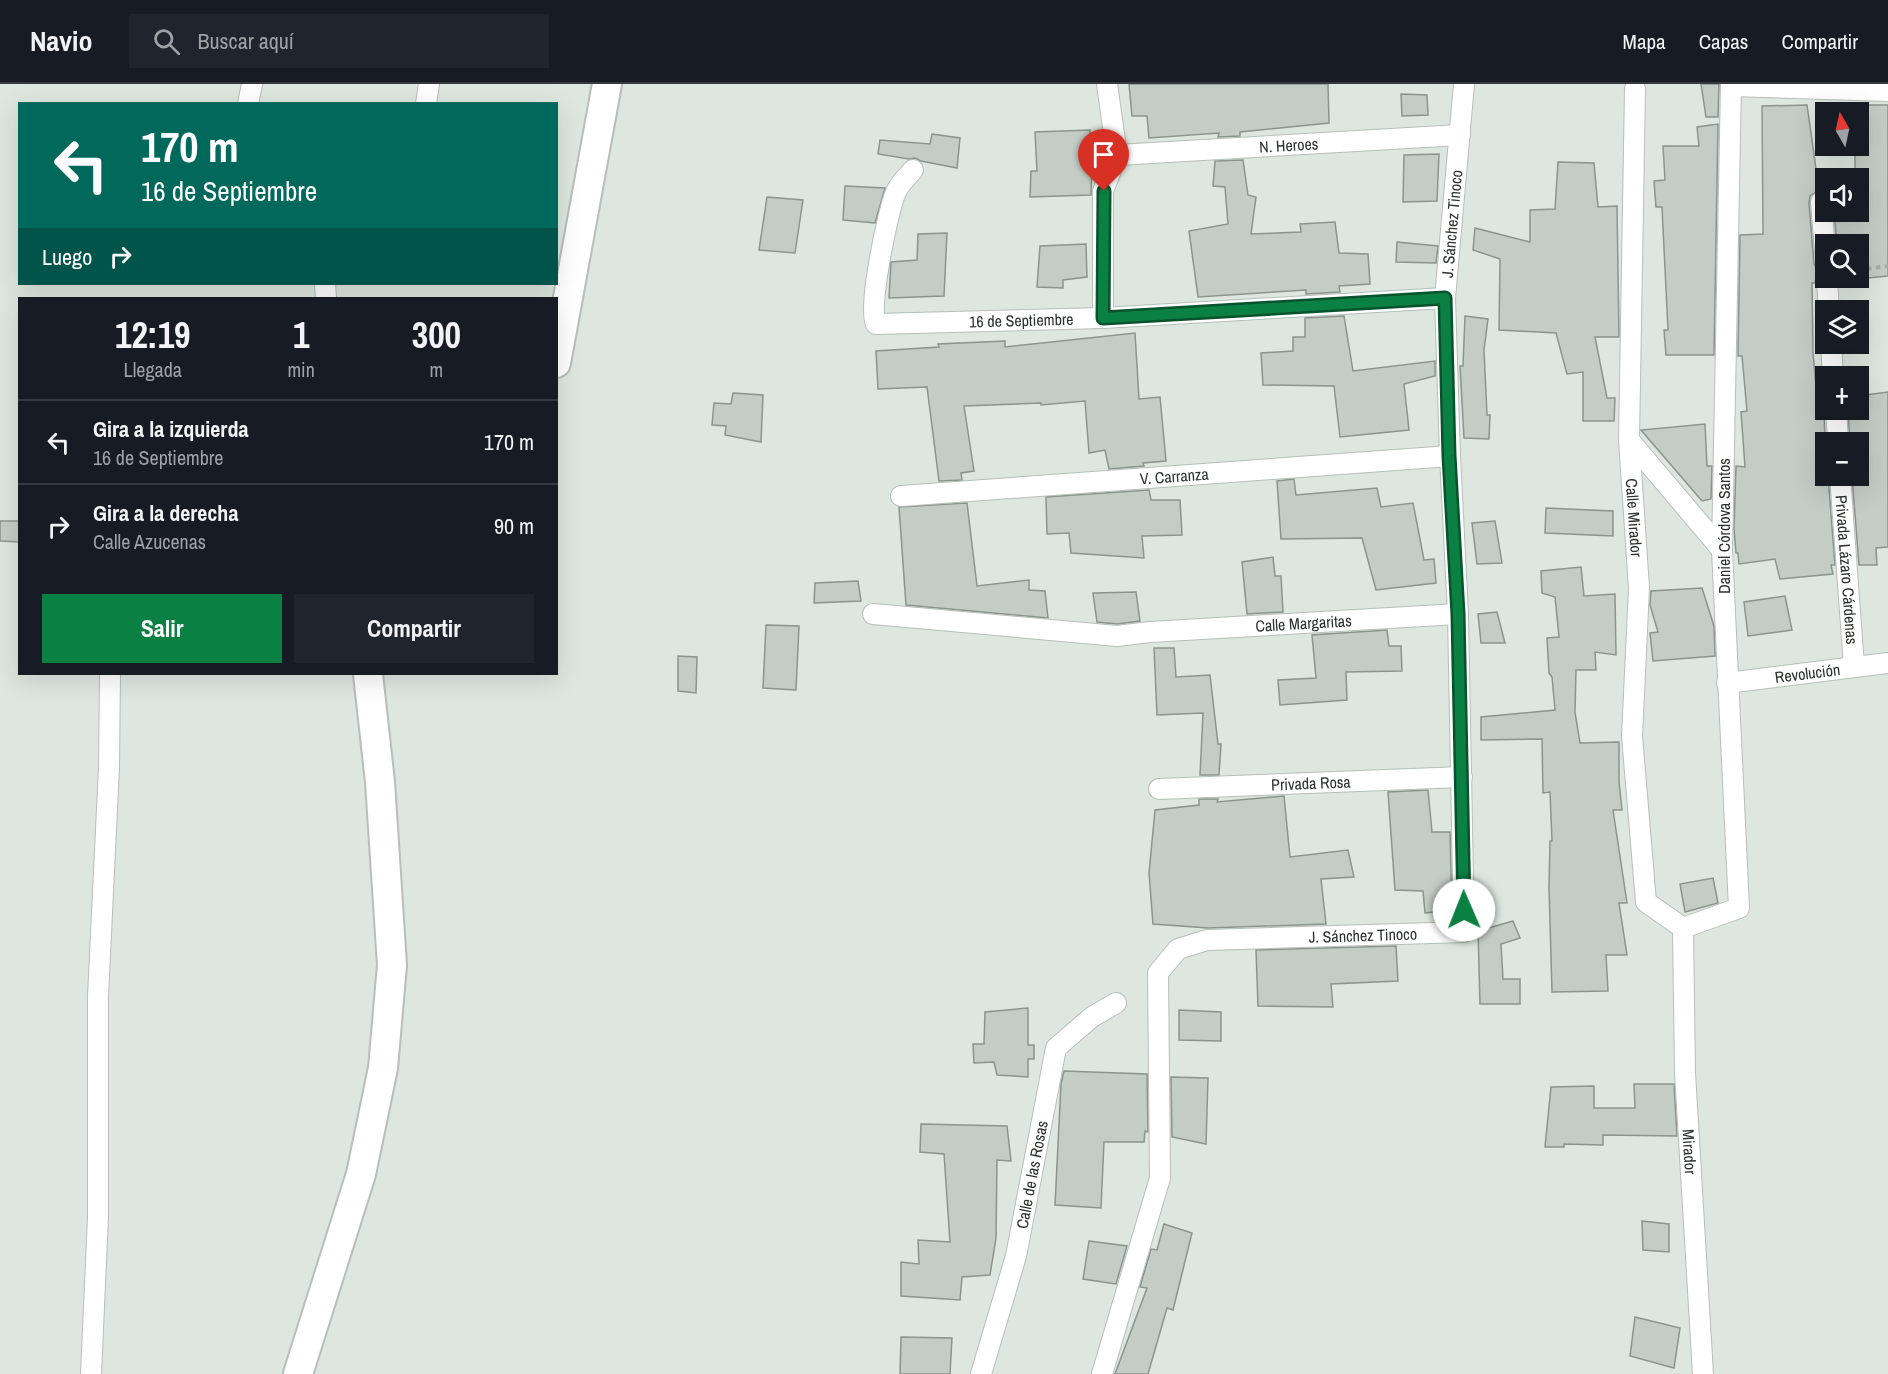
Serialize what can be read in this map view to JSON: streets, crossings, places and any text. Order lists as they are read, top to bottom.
{
  "streets": {
    "street": [
      "N. Heroes",
      "J. Sánchez Tinoco",
      "16 de Septiembre",
      "V. Carranza",
      "Calle Mirador",
      "Daniel Córdova Santos",
      "Privada Lázaro Cárdenas",
      "Calle Margaritas",
      "Revolución",
      "Privada Rosa",
      "Mirador",
      "Calle de las Rosas"
    ]
  },
  "crossings": [
    ["N. Heroes", "J. Sánchez Tinoco"],
    ["J. Sánchez Tinoco", "16 de Septiembre"],
    ["J. Sánchez Tinoco", "V. Carranza"],
    ["J. Sánchez Tinoco", "Calle Margaritas"],
    ["J. Sánchez Tinoco", "Privada Rosa"],
    ["Calle Mirador", "Daniel Córdova Santos"],
    ["Calle Mirador", "Mirador"],
    ["Daniel Córdova Santos", "Revolución"],
    ["Daniel Córdova Santos", "Mirador"],
    ["Privada Lázaro Cárdenas", "Revolución"]
  ],
  "north": "top",
  "page": {
    "header": "Navio",
    "search": "Buscar aquí",
    "nav": ["Mapa", "Capas", "Compartir"],
    "map_buttons": ["+", "−"],
    "turn": ["170 m", "16 de Septiembre"],
    "then": "Luego",
    "eta": [
      "12:19",
      "Llegada",
      "1",
      "min",
      "300",
      "m"
    ],
    "list": [
      {
        "name": "Gira a la izquierda",
        "note": "16 de Septiembre",
        "value": "170 m"
      },
      {
        "name": "Gira a la derecha",
        "note": "Calle Azucenas",
        "value": "90 m"
      }
    ],
    "buttons": ["Salir", "Compartir"]
  }
}
